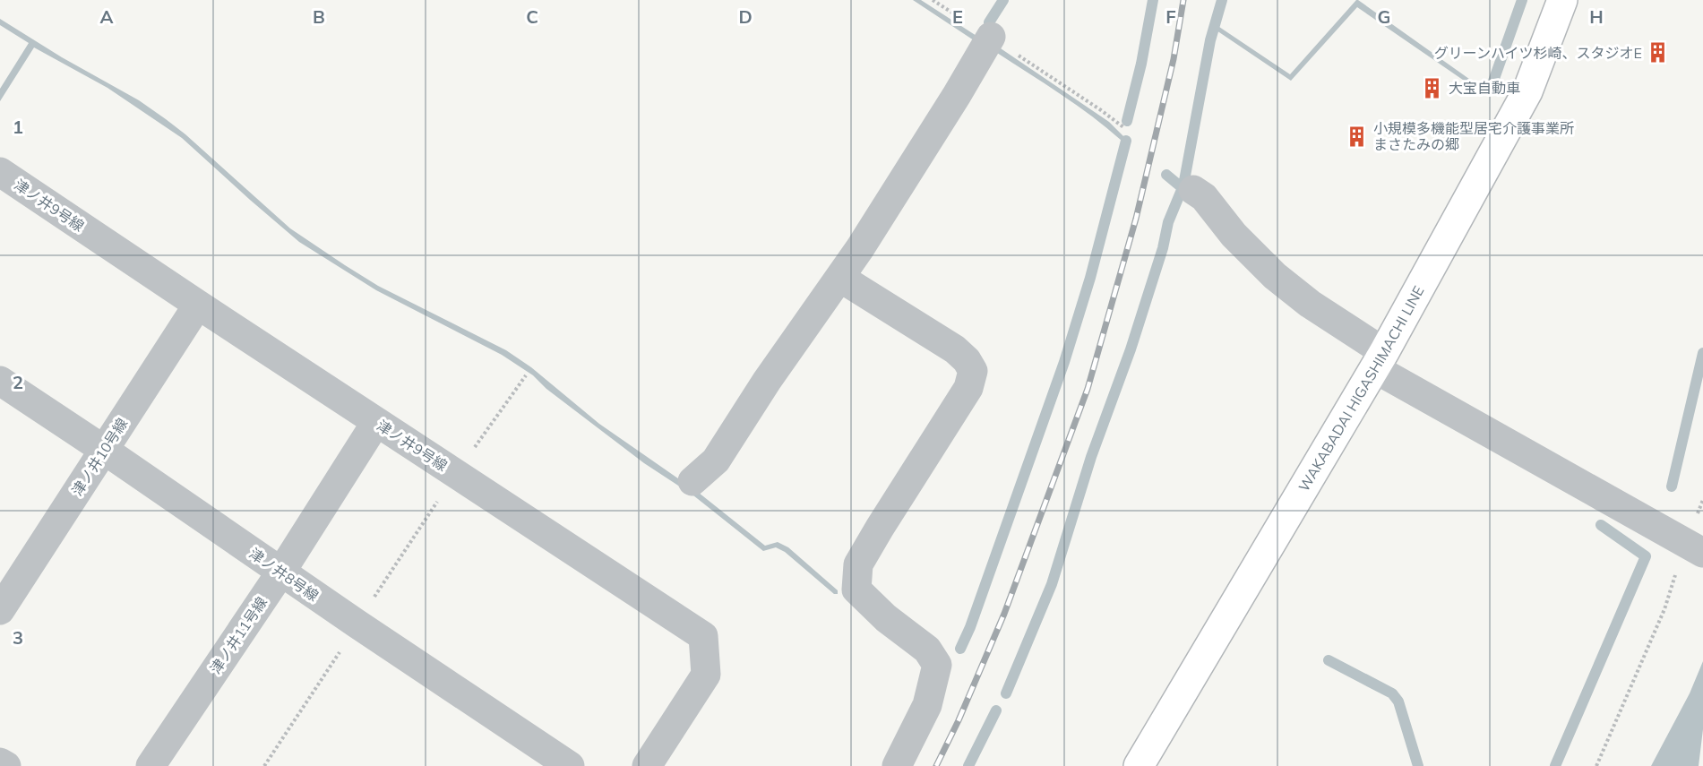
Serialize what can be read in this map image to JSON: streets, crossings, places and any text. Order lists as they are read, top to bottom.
{
  "streets": {
    "main road": ["WAKABADAI HIGASHIMACHI LINE"],
    "street": [
      "津ノ井9号線",
      "津ノ井10号線",
      "津ノ井8号線",
      "津ノ井11号線"
    ]
  },
  "crossings": [
    ["津ノ井9号線", "津ノ井10号線"],
    ["津ノ井9号線", "津ノ井11号線"],
    ["津ノ井10号線", "津ノ井8号線"],
    ["津ノ井8号線", "津ノ井11号線"]
  ],
  "places": {
    "building": ["グリーンハイツ杉崎、スタジオE", "大宝自動車", "小規模多機能型居宅介護事業所 まさたみの郷"]
  },
  "grid": {
    "columns": [
      "A",
      "B",
      "C",
      "D",
      "E",
      "F",
      "G",
      "H"
    ],
    "rows": ["1", "2", "3"]
  }
}
